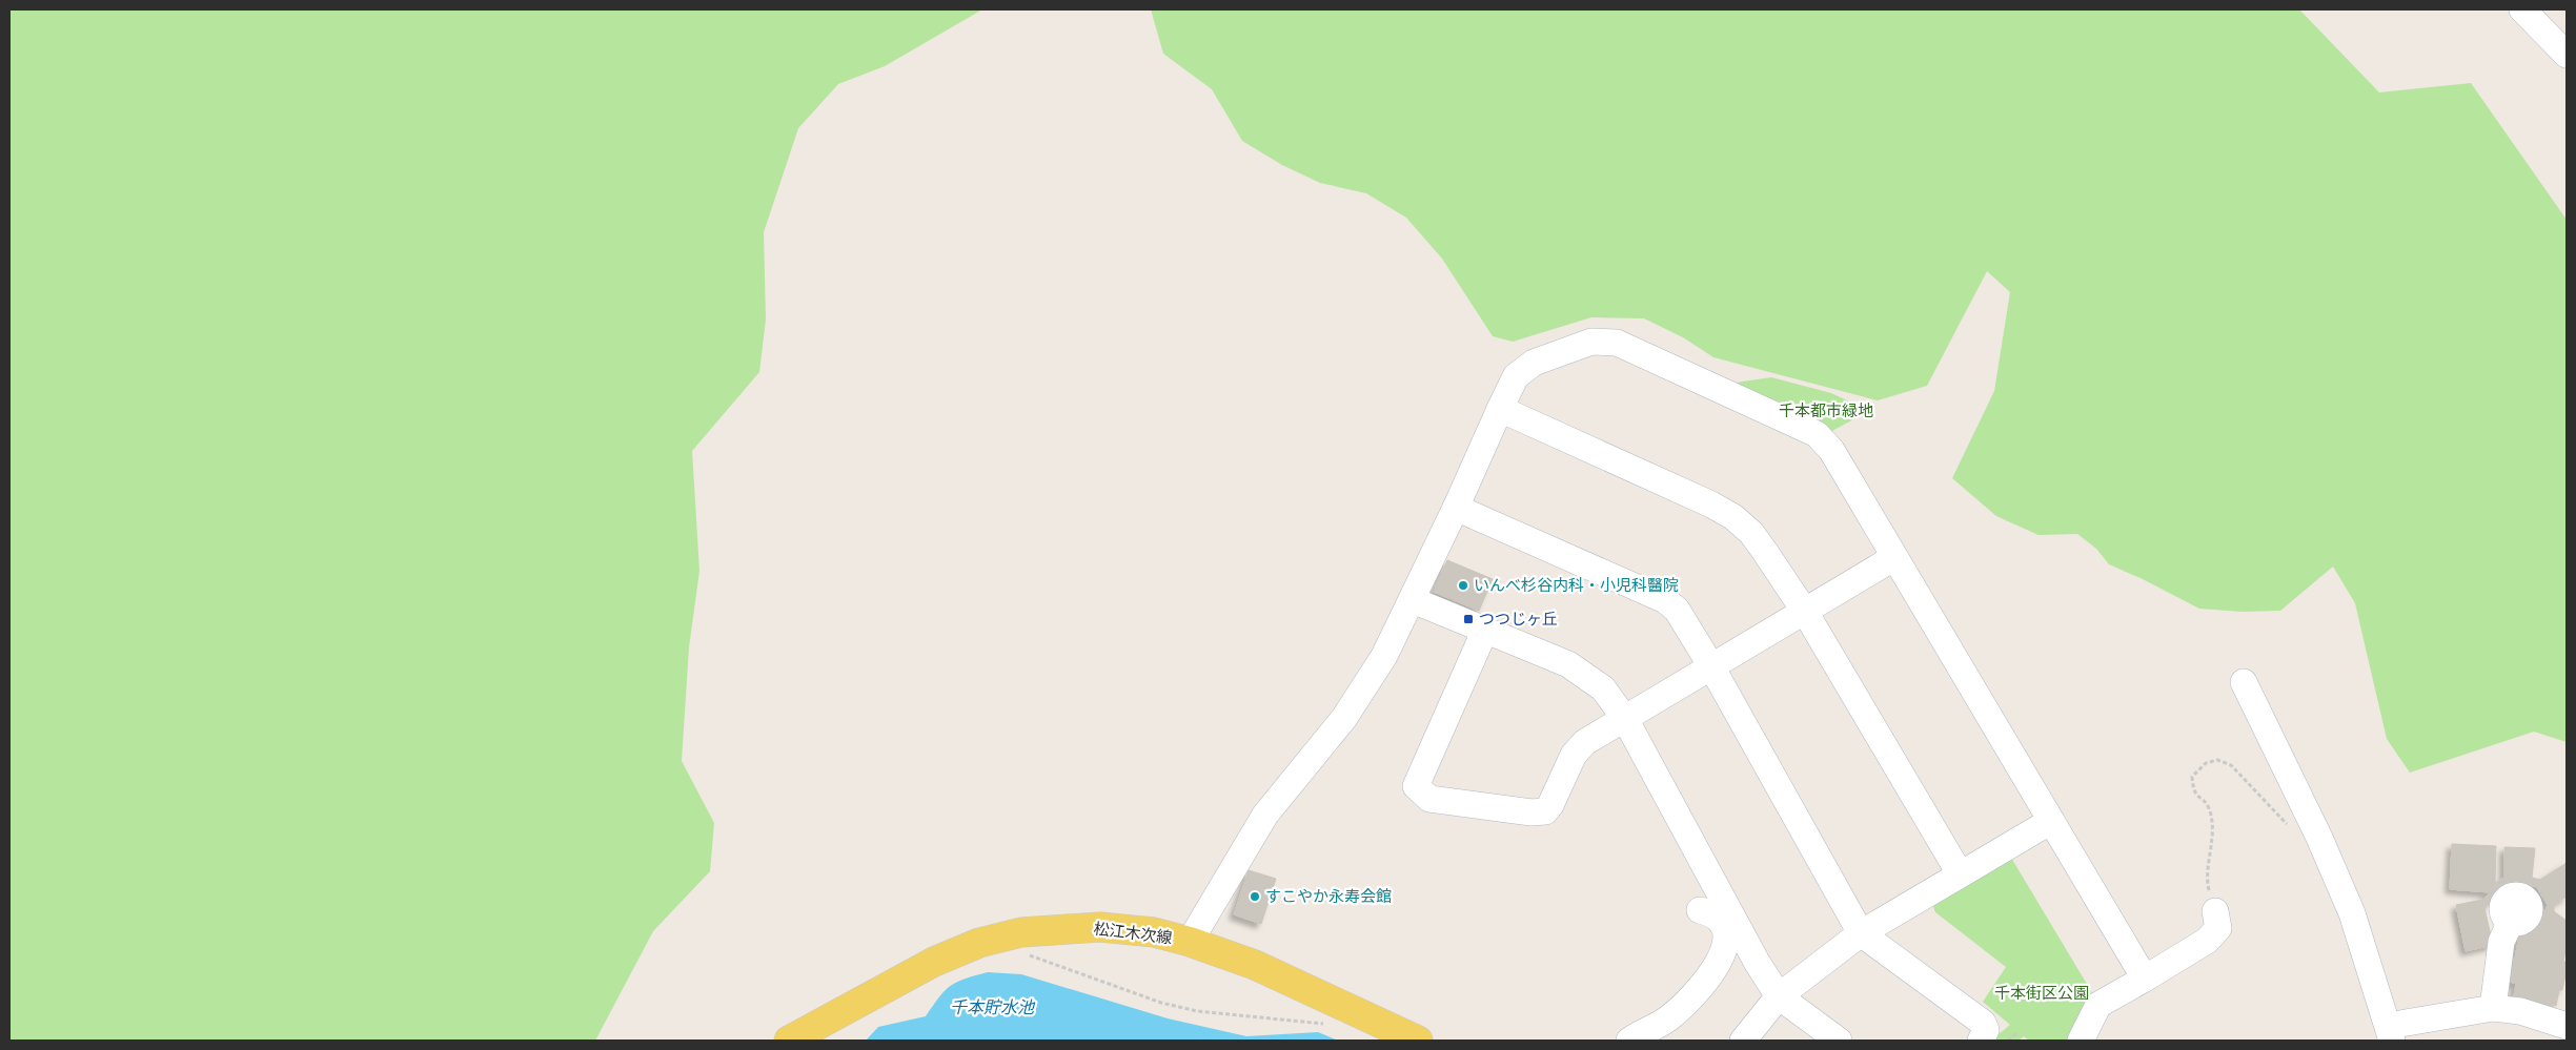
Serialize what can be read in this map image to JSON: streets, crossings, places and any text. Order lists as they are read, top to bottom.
{
  "streets": {
    "main road": ["松江木次線"]
  },
  "water": ["千本貯水池"],
  "parks": ["千本都市緑地", "千本街区公園"],
  "places": {
    "other": ["いんべ杉谷内科・小児科醫院", "すこやか永寿会館"],
    "transit": ["つつじヶ丘"]
  }
}
